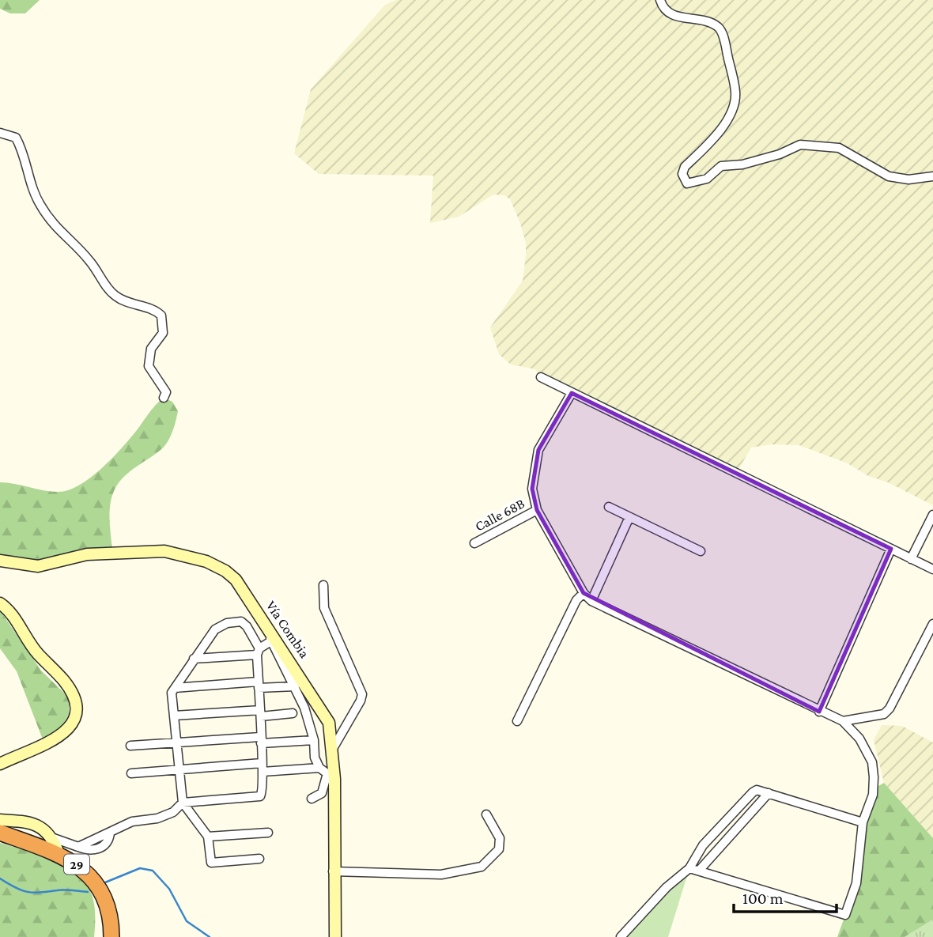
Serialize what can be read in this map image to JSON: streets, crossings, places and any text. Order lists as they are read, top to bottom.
{
  "streets": {
    "highway": ["29"],
    "main road": ["Vía Combia"],
    "street": ["Calle 68B"]
  },
  "scale_bar": "100 m"
}
